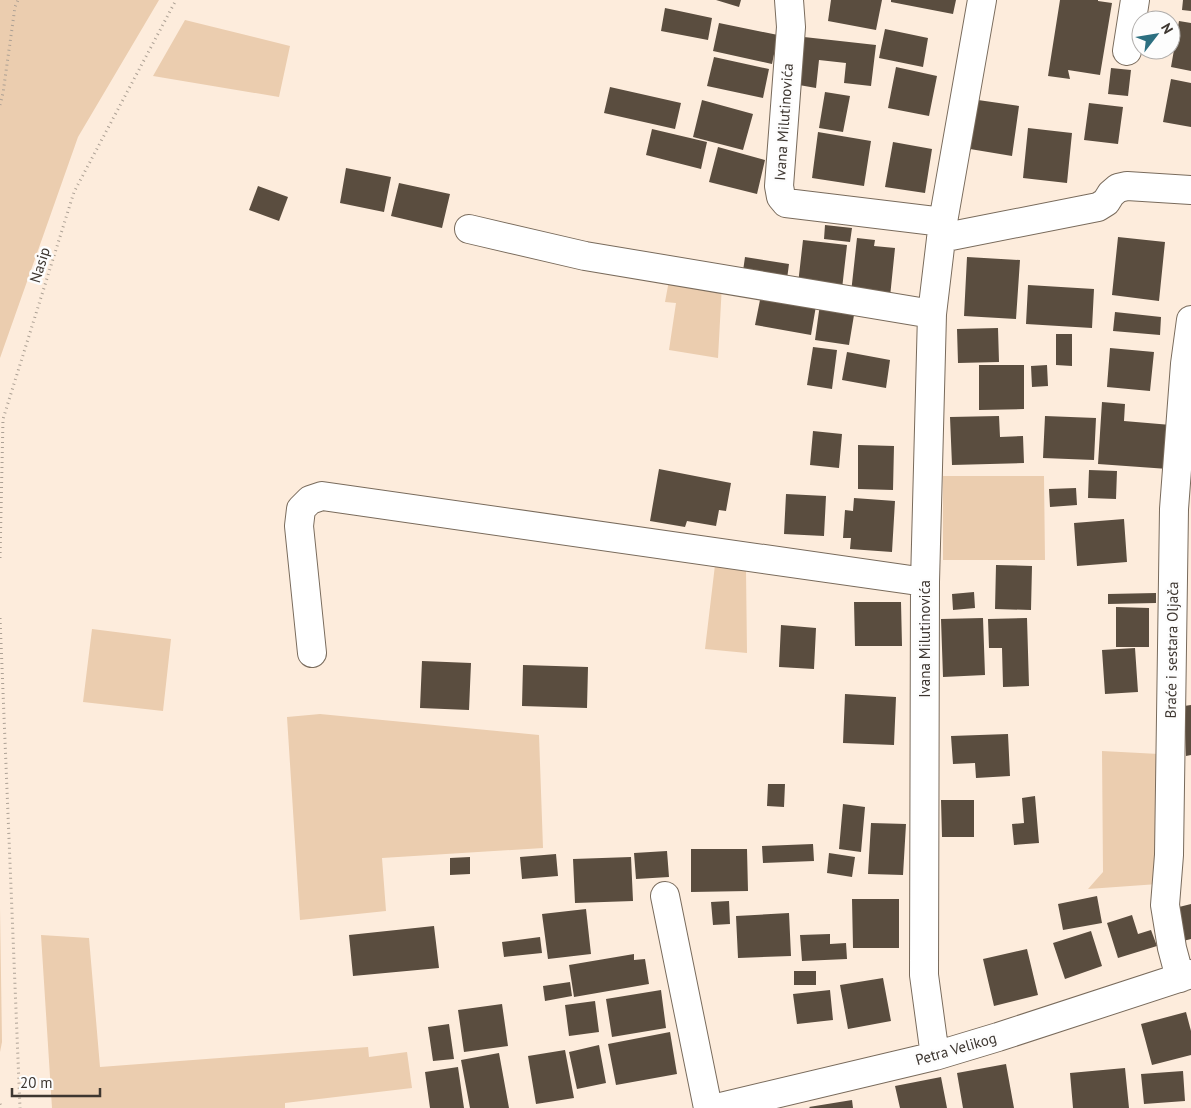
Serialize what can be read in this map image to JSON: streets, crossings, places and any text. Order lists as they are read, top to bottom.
{
  "streets": {
    "street": ["Ivana Milutinovića", "Braće i sestara Oljača", "Petra Velikog"],
    "path": ["Nasip"]
  },
  "crossings": [
    ["Ivana Milutinovića", "Petra Velikog"],
    ["Braće i sestara Oljača", "Petra Velikog"]
  ],
  "scale_bar": "20 m",
  "north": "top right"
}
